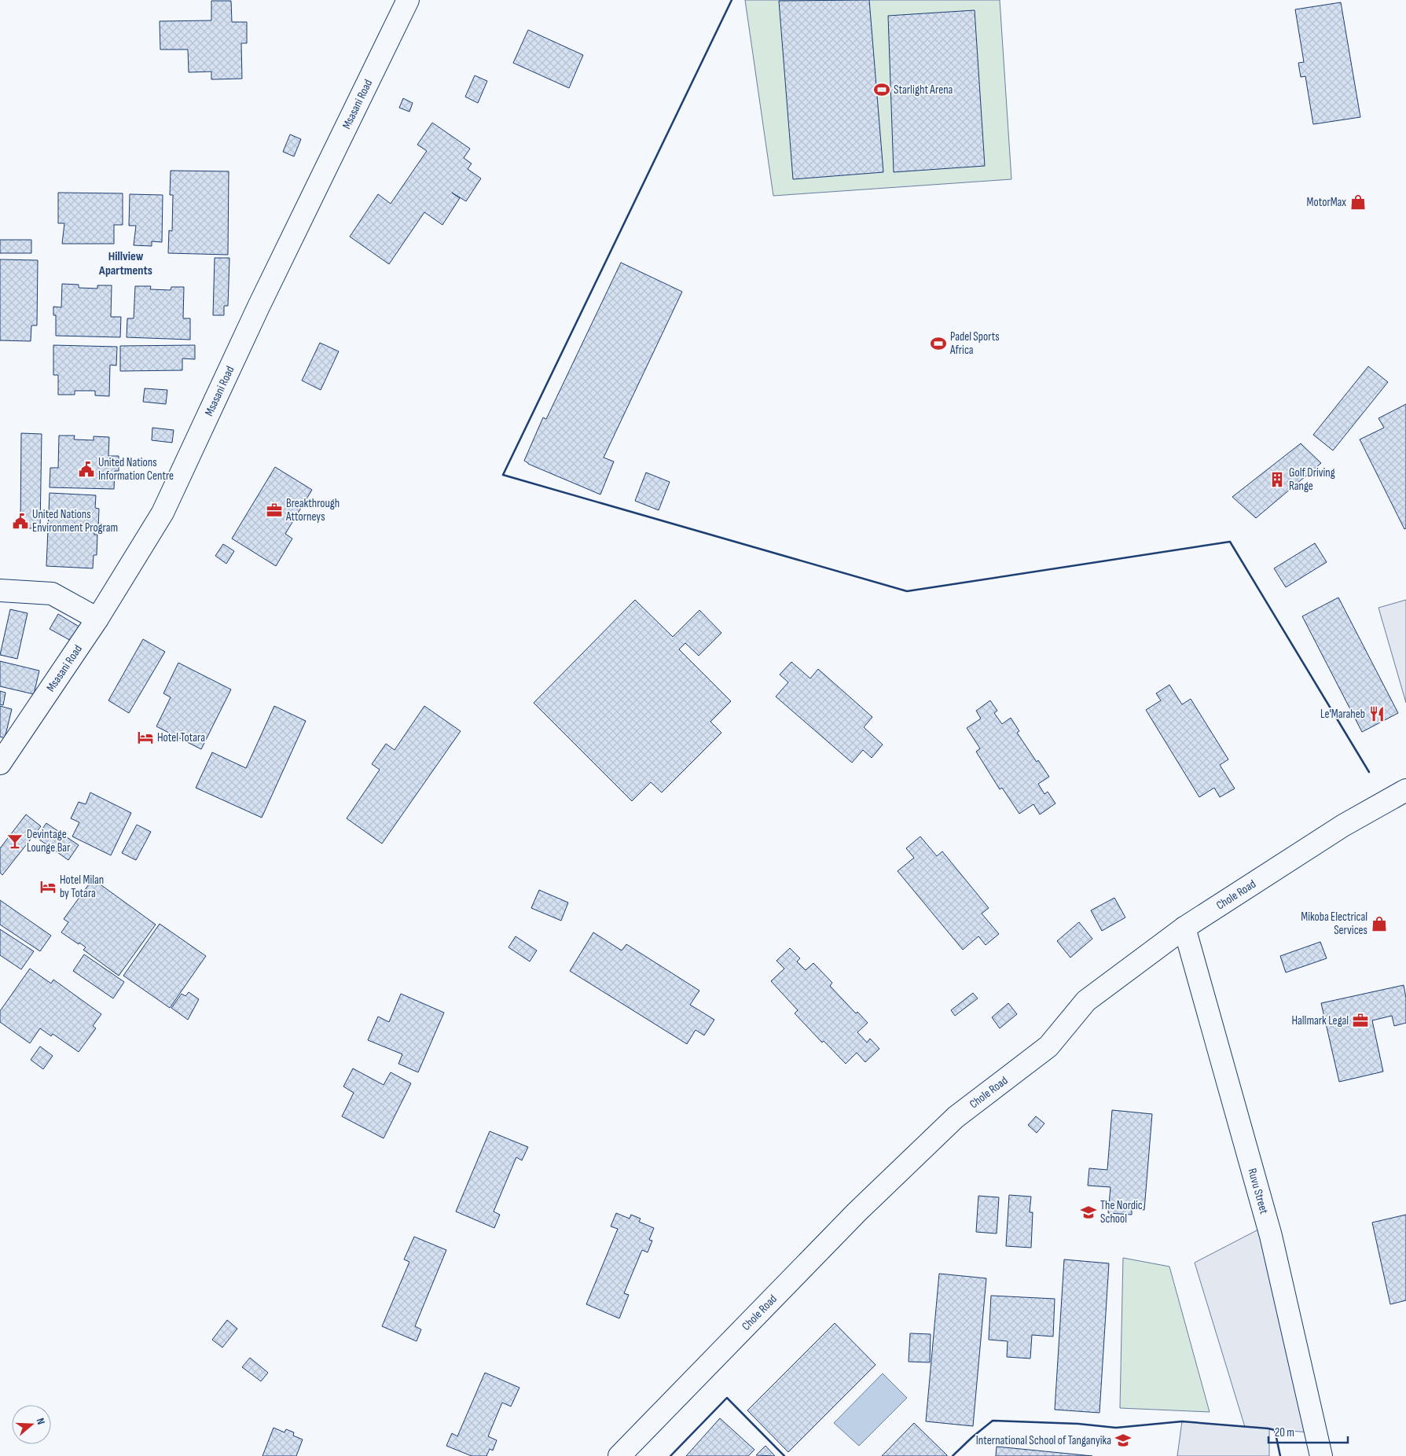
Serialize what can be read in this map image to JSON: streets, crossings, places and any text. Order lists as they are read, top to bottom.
{
  "streets": {
    "street": ["Msasani Road", "Chole Road", "Ruvu Street"]
  },
  "crossings": [
    ["Chole Road", "Ruvu Street"]
  ],
  "districts": ["Hillview Apartments"],
  "places": {
    "sports": ["Starlight Arena", "Padel Sports Africa"],
    "shop": ["MotorMax", "Mikoba Electrical Services"],
    "public building": ["United Nations Information Centre", "United Nations Environment Program"],
    "building": ["Golf Driving Range"],
    "office": ["Breakthrough Attorneys", "Hallmark Legal"],
    "restaurant": ["Le'Maraheb"],
    "hotel": ["Hotel Totara", "Hotel Milan by Totara"],
    "bar": ["Devintage Lounge Bar"],
    "school or university": ["The Nordic School", "International School of Tanganyika"]
  },
  "scale_bar": "20 m",
  "north": "right"
}
